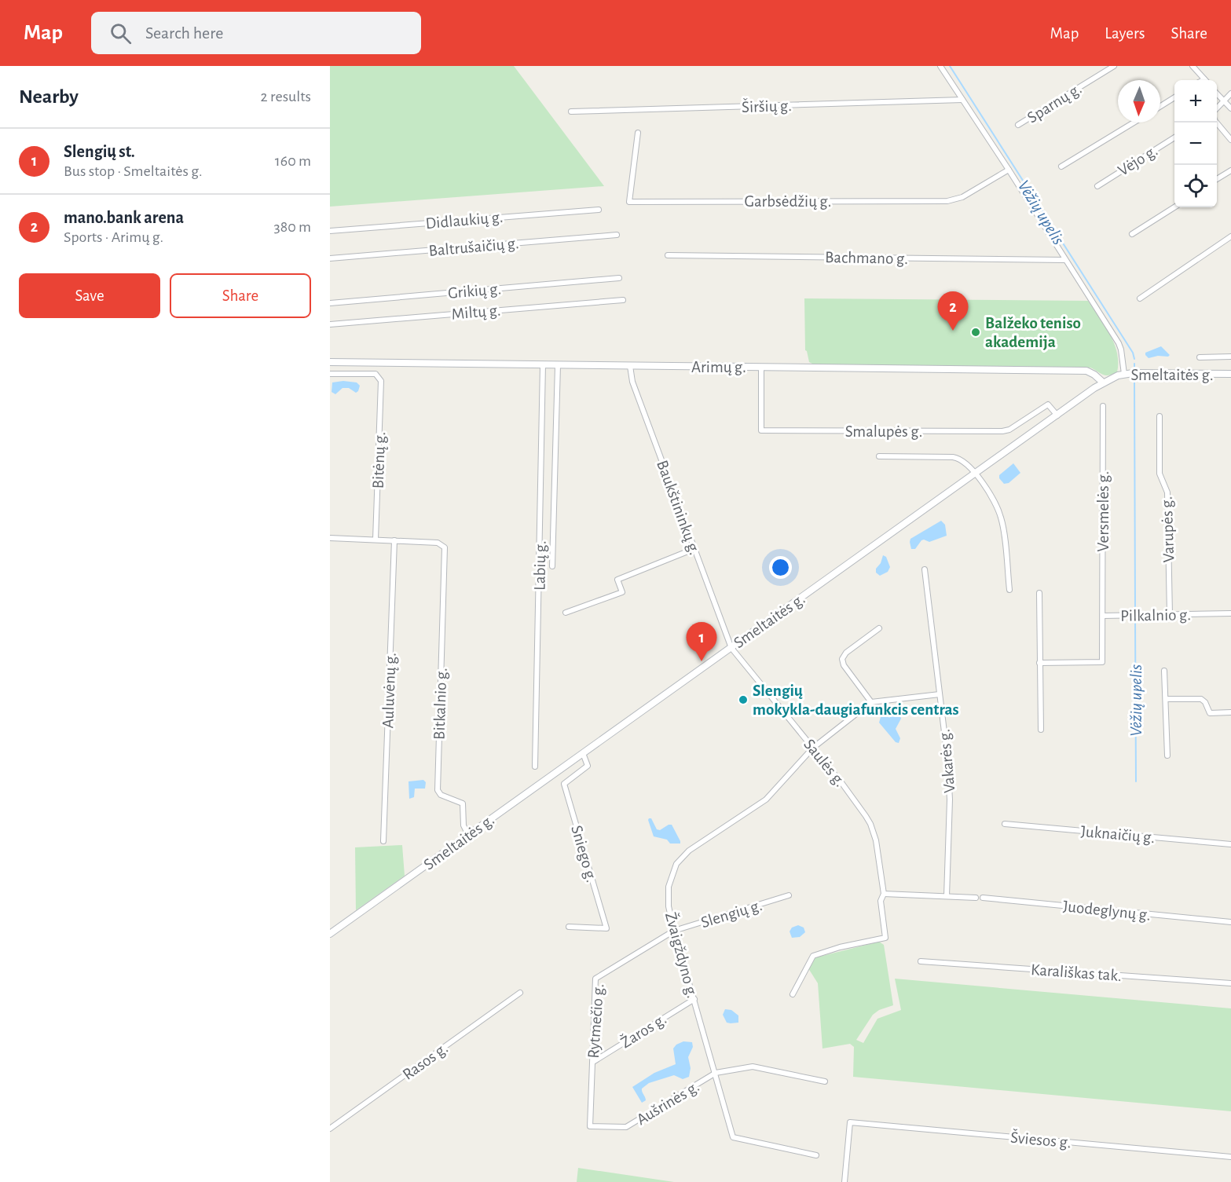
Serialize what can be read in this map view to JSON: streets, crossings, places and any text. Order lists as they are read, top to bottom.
{
  "streets": {
    "main road": ["Arimų g.", "Smeltaitės g."],
    "street": [
      "Sparnų g.",
      "Širšių g.",
      "Vėjo g.",
      "Garbsėdžių g.",
      "Didlaukių g.",
      "Baltrušaičių g.",
      "Bachmano g.",
      "Grikių g.",
      "Miltų g.",
      "Smalupės g.",
      "Bitėnų g.",
      "Baukštininkų g.",
      "Versmelės g.",
      "Varupės g.",
      "Labių g.",
      "Pilkalnio g.",
      "Auluvėnų g.",
      "Bitkalnio g.",
      "Vakarės g.",
      "Saulės g.",
      "Juknaičių g.",
      "Sniego g.",
      "Juodeglynų g.",
      "Slengių g.",
      "Žvaigždyno g.",
      "Karališkas tak.",
      "Rytmečio g.",
      "Žaros g.",
      "Rasos g.",
      "Aušrinės g.",
      "Šviesos g."
    ]
  },
  "crossings": [
    ["Arimų g.", "Smeltaitės g."],
    ["Arimų g.", "Smalupės g."],
    ["Arimų g.", "Baukštininkų g."],
    ["Arimų g.", "Labių g."],
    ["Smeltaitės g.", "Smalupės g."],
    ["Smeltaitės g.", "Baukštininkų g."],
    ["Smeltaitės g.", "Bitkalnio g."],
    ["Smeltaitės g.", "Saulės g."],
    ["Smeltaitės g.", "Sniego g."],
    ["Baukštininkų g.", "Saulės g."],
    ["Versmelės g.", "Pilkalnio g."],
    ["Varupės g.", "Pilkalnio g."],
    ["Auluvėnų g.", "Bitkalnio g."],
    ["Saulės g.", "Žvaigždyno g."],
    ["Slengių g.", "Žvaigždyno g."],
    ["Slengių g.", "Rytmečio g."],
    ["Žvaigždyno g.", "Rytmečio g."],
    ["Žvaigždyno g.", "Žaros g."],
    ["Žvaigždyno g.", "Aušrinės g."],
    ["Rytmečio g.", "Žaros g."],
    ["Rytmečio g.", "Aušrinės g."]
  ],
  "water": ["Vėžių upelis"],
  "places": ["Balžeko teniso akademija", "Slengių mokykla-daugiafunkcis centras"],
  "north": "bottom",
  "page": {
    "header": "Map",
    "search": "Search here",
    "nav": ["Map", "Layers", "Share"],
    "heading": ["Nearby", "2 results"],
    "map_buttons": ["+", "−"],
    "list": [
      {
        "mark": "1",
        "name": "Slengių st.",
        "note": "Bus stop · Smeltaitės g.",
        "value": "160 m"
      },
      {
        "mark": "2",
        "name": "mano.bank arena",
        "note": "Sports · Arimų g.",
        "value": "380 m"
      }
    ],
    "buttons": ["Save", "Share"],
    "pins": ["2", "1"]
  }
}
